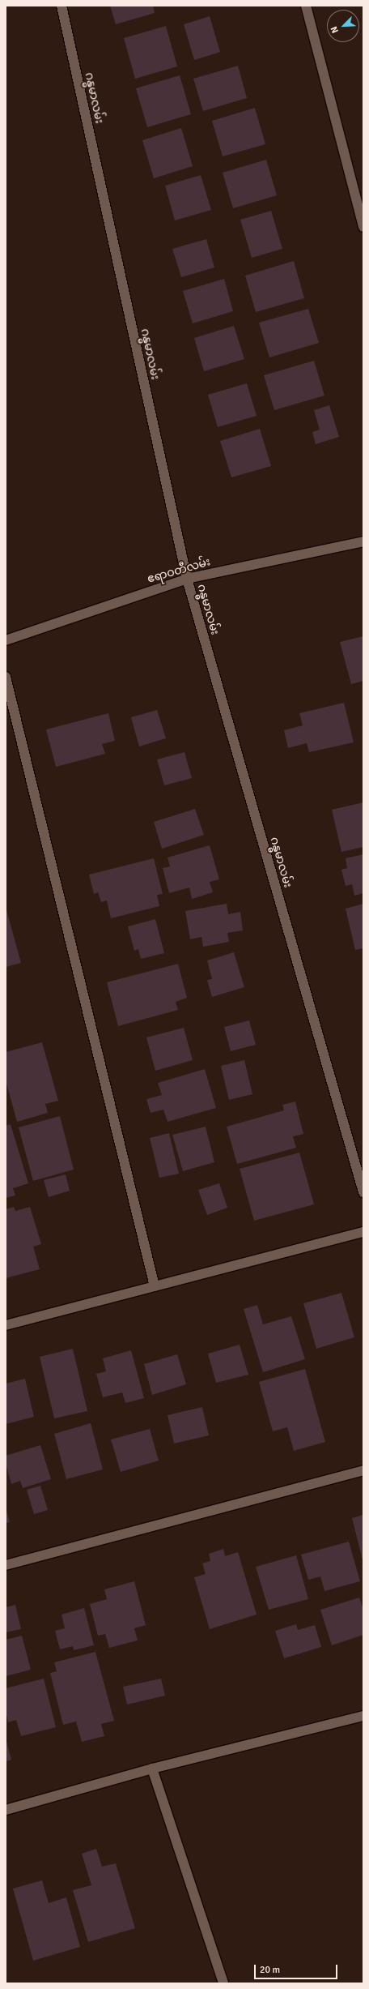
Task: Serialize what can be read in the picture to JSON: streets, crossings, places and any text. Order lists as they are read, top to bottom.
{
  "streets": {
    "street": ["ဂန္ဓမာလမ်း", "ဧရာဝတီလမ်း"]
  },
  "crossings": [
    ["ဂန္ဓမာလမ်း", "ဧရာဝတီလမ်း"]
  ],
  "scale_bar": "20 m",
  "north": "bottom left"
}
